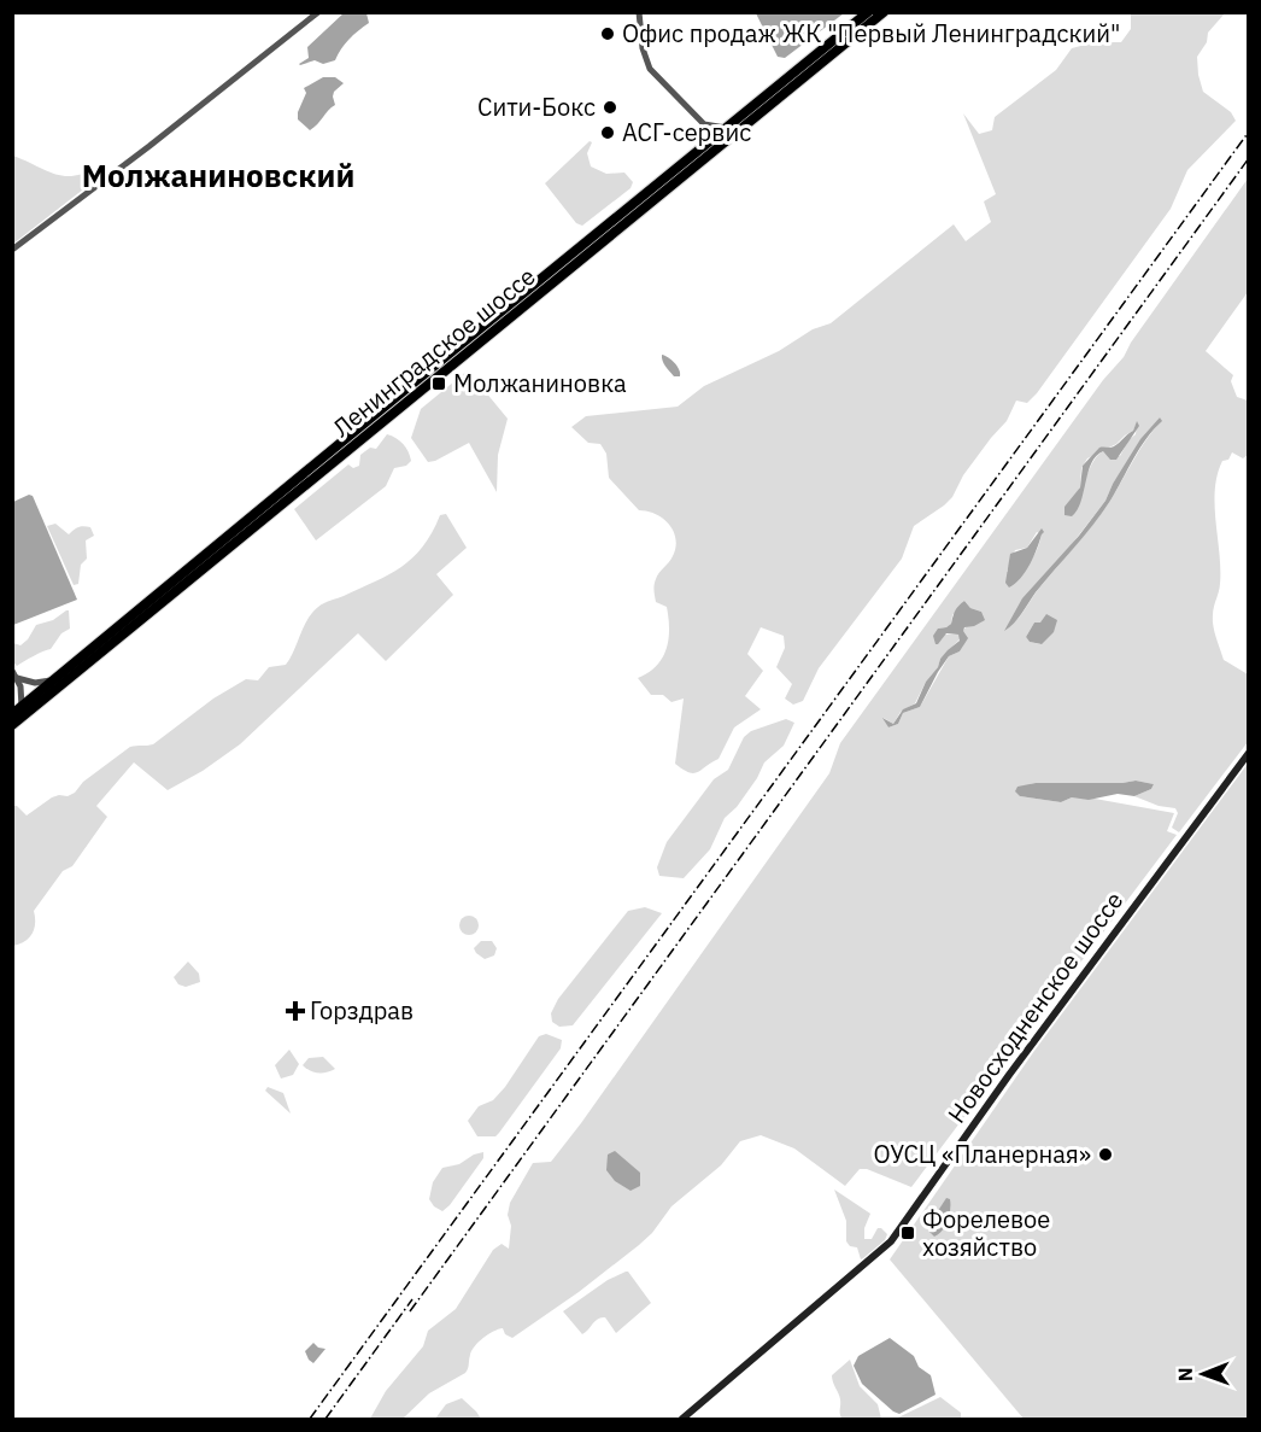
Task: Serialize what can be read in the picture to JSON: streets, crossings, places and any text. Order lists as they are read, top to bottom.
{
  "streets": {
    "highway": ["Ленинградское шоссе"],
    "main road": ["Новосходненское шоссе"]
  },
  "districts": ["Молжаниновский"],
  "places": {
    "other": [
      "Офис продаж ЖК \"Первый Ленинградский\"",
      "Сити-Бокс",
      "АСГ-сервис",
      "ОУСЦ «Планерная»"
    ],
    "transit": ["Молжаниновка", "Форелевое хозяйство"],
    "health": ["Горздрав"]
  },
  "north": "left"
}
